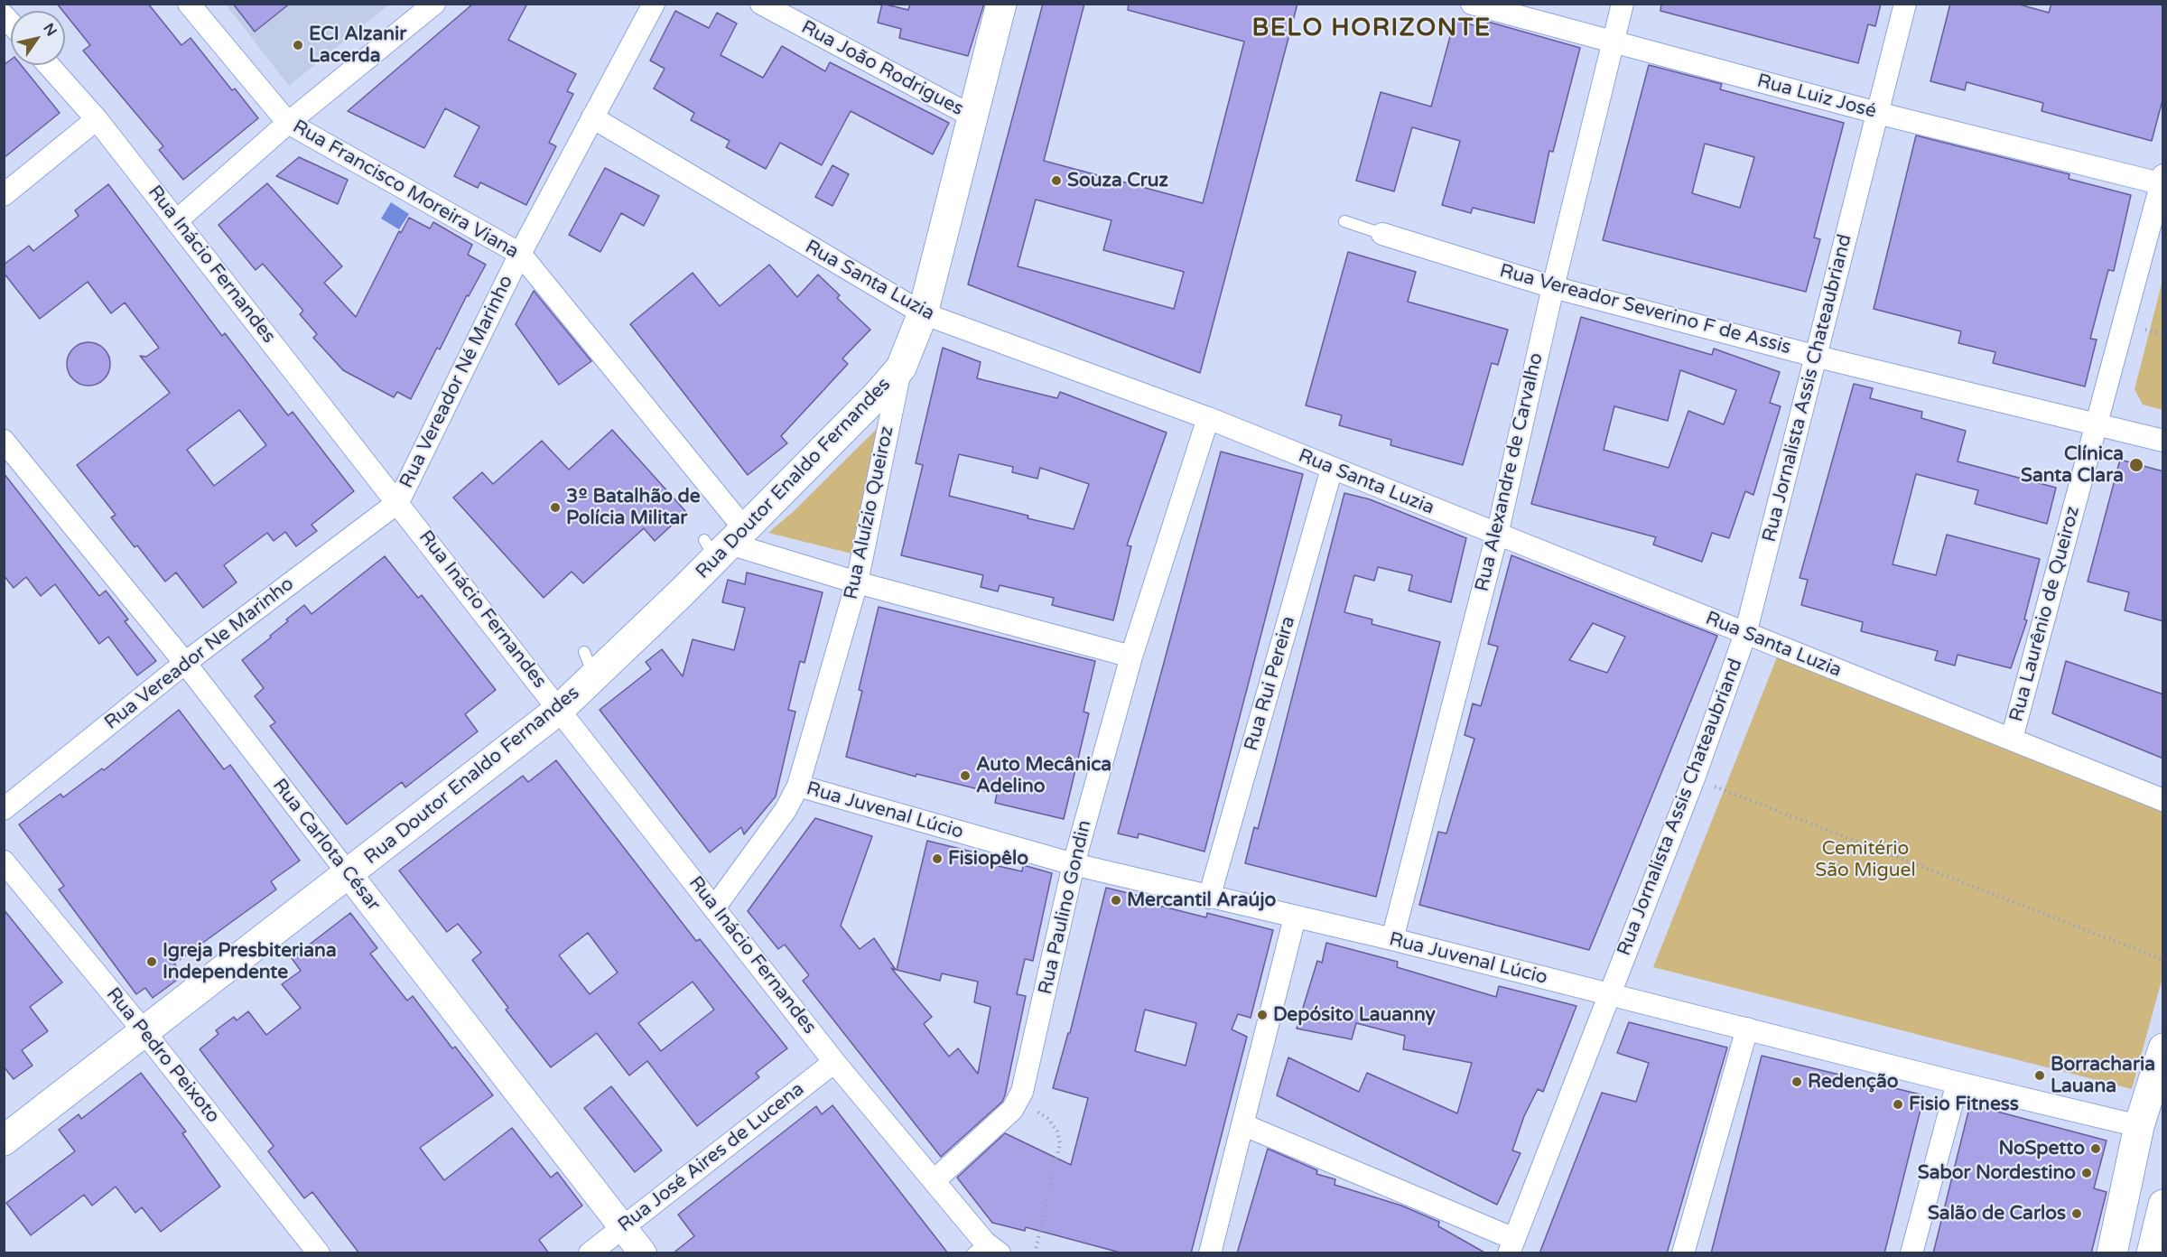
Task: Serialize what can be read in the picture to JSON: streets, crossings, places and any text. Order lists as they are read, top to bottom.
{
  "streets": {
    "main road": ["Rua Doutor Enaldo Fernandes", "Rua Aluízio Queiroz"],
    "street": [
      "Rua João Rodrigues",
      "Rua Luiz José",
      "Rua Francisco Moreira Viana",
      "Rua Inácio Fernandes",
      "Rua Santa Luzia",
      "Rua Vereador Severino F de Assis",
      "Rua Vereador Né Marinho",
      "Rua Jornalista Assis Chateaubriand",
      "Rua Alexandre de Carvalho",
      "Rua Laurênio de Queiroz",
      "Rua Vereador Ne Marinho",
      "Rua Rui Pereira",
      "Rua Juvenal Lúcio",
      "Rua Carlota César",
      "Rua Paulino Gondin",
      "Rua Pedro Peixoto",
      "Rua José Aires de Lucena"
    ]
  },
  "crossings": [
    ["Rua João Rodrigues", "Rua Aluízio Queiroz"],
    ["Rua Luiz José", "Rua Jornalista Assis Chateaubriand"],
    ["Rua Luiz José", "Rua Alexandre de Carvalho"],
    ["Rua Luiz José", "Rua Laurênio de Queiroz"],
    ["Rua Francisco Moreira Viana", "Rua Vereador Né Marinho"],
    ["Rua Francisco Moreira Viana", "Rua Doutor Enaldo Fernandes"],
    ["Rua Inácio Fernandes", "Rua Vereador Né Marinho"],
    ["Rua Inácio Fernandes", "Rua Doutor Enaldo Fernandes"],
    ["Rua Inácio Fernandes", "Rua Aluízio Queiroz"],
    ["Rua Inácio Fernandes", "Rua Vereador Ne Marinho"],
    ["Rua Inácio Fernandes", "Rua Paulino Gondin"],
    ["Rua Inácio Fernandes", "Rua José Aires de Lucena"],
    ["Rua Santa Luzia", "Rua Vereador Né Marinho"],
    ["Rua Santa Luzia", "Rua Jornalista Assis Chateaubriand"],
    ["Rua Santa Luzia", "Rua Alexandre de Carvalho"],
    ["Rua Santa Luzia", "Rua Aluízio Queiroz"],
    ["Rua Santa Luzia", "Rua Laurênio de Queiroz"],
    ["Rua Santa Luzia", "Rua Rui Pereira"],
    ["Rua Santa Luzia", "Rua Paulino Gondin"],
    ["Rua Vereador Severino F de Assis", "Rua Jornalista Assis Chateaubriand"],
    ["Rua Vereador Severino F de Assis", "Rua Alexandre de Carvalho"],
    ["Rua Vereador Severino F de Assis", "Rua Laurênio de Queiroz"],
    ["Rua Vereador Né Marinho", "Rua Vereador Ne Marinho"],
    ["Rua Jornalista Assis Chateaubriand", "Rua Juvenal Lúcio"],
    ["Rua Alexandre de Carvalho", "Rua Juvenal Lúcio"],
    ["Rua Doutor Enaldo Fernandes", "Rua Aluízio Queiroz"],
    ["Rua Doutor Enaldo Fernandes", "Rua Carlota César"],
    ["Rua Doutor Enaldo Fernandes", "Rua Pedro Peixoto"],
    ["Rua Aluízio Queiroz", "Rua Juvenal Lúcio"],
    ["Rua Vereador Ne Marinho", "Rua Carlota César"],
    ["Rua Rui Pereira", "Rua Juvenal Lúcio"],
    ["Rua Juvenal Lúcio", "Rua Paulino Gondin"],
    ["Rua Carlota César", "Rua José Aires de Lucena"]
  ],
  "districts": ["BELO HORIZONTE"],
  "parks": ["Cemitério São Miguel"],
  "places": [
    "ECI Alzanir Lacerda",
    "Souza Cruz",
    "Clínica Santa Clara",
    "3º Batalhão de Polícia Militar",
    "Auto Mecânica Adelino",
    "Fisiopêlo",
    "Mercantil Araújo",
    "Igreja Presbiteriana Independente",
    "Depósito Lauanny",
    "Borracharia Lauana",
    "Redenção",
    "Fisio Fitness",
    "NoSpetto",
    "Sabor Nordestino",
    "Salão de Carlos"
  ],
  "north": "top right"
}
